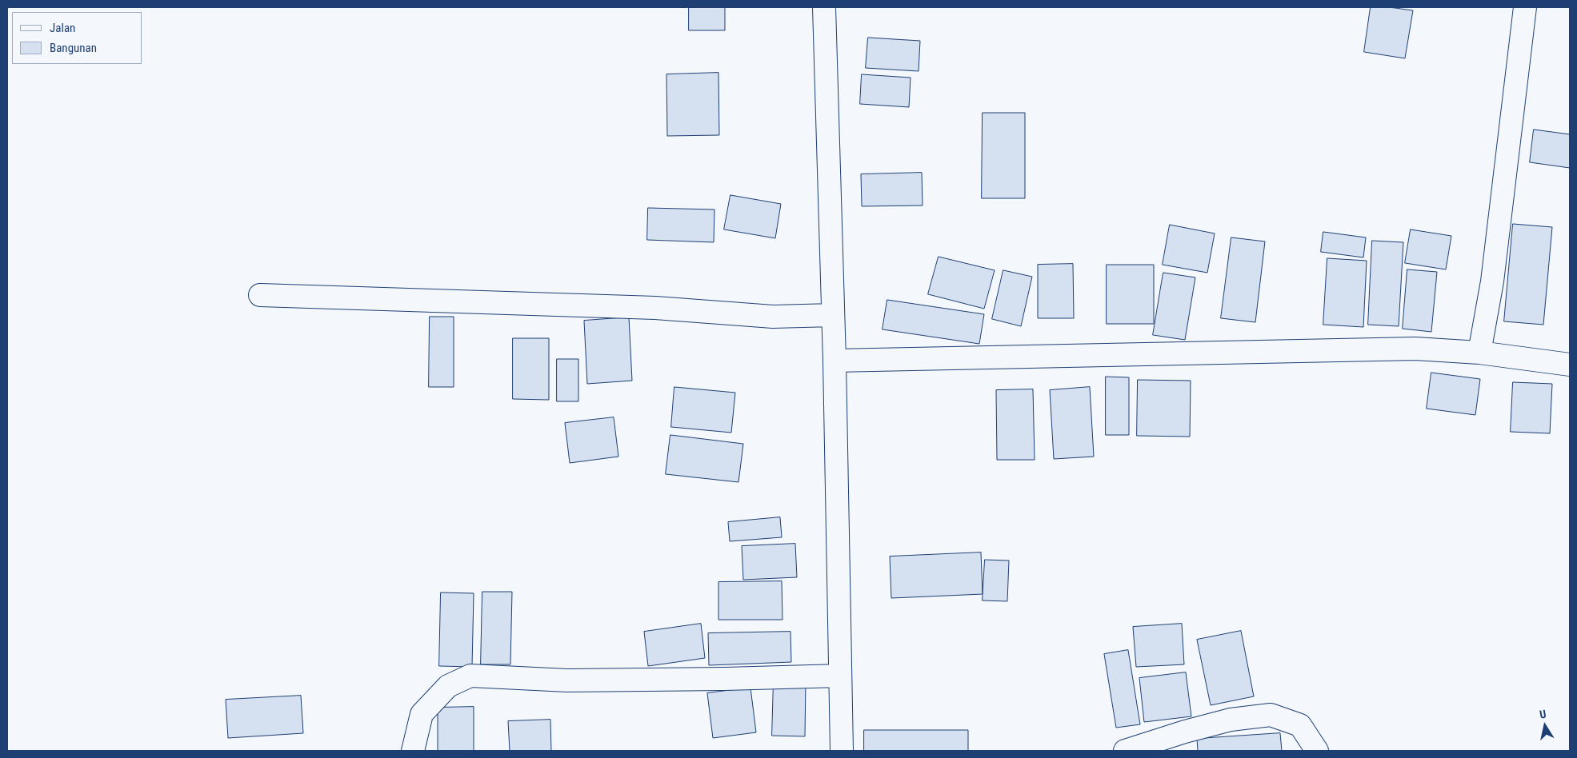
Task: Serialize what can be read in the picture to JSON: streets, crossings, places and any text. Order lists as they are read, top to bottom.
{
  "legend": ["Jalan", "Bangunan"],
  "north": "top"
}
